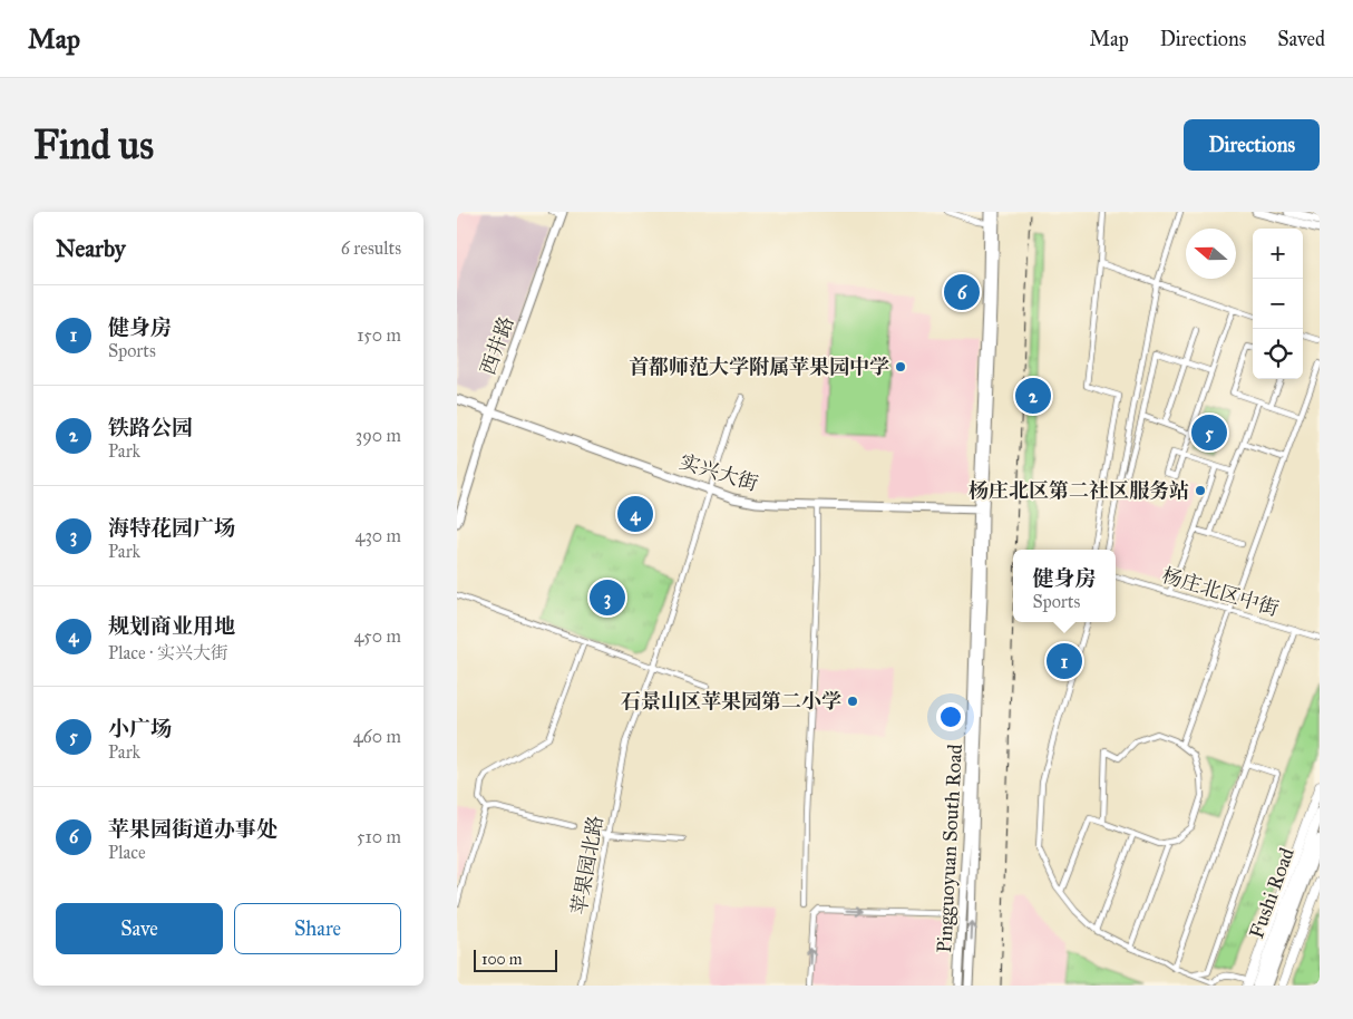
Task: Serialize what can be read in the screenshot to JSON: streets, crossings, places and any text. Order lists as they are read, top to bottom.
{
  "streets": {
    "highway": ["Fushi Road"],
    "main road": ["西井路", "实兴大街", "Pingguoyuan South Road"],
    "street": ["杨庄北区中街", "苹果园北路"]
  },
  "crossings": [
    ["西井路", "实兴大街"],
    ["实兴大街", "Pingguoyuan South Road"],
    ["实兴大街", "苹果园北路"]
  ],
  "places": ["首都师范大学附属苹果园中学", "杨庄北区第二社区服务站", "石景山区苹果园第二小学"],
  "scale_bar": "100 m",
  "north": "left",
  "page": {
    "header": "Map",
    "nav": ["Map", "Directions", "Saved"],
    "buttons": [
      "Directions",
      ["Save", "Share"]
    ],
    "title": "Find us",
    "heading": ["Nearby", "6 results"],
    "map_buttons": ["+", "−"],
    "pins": [
      "6",
      "2",
      "5",
      "4",
      "3",
      "1"
    ],
    "list": [
      {
        "mark": "1",
        "name": "健身房",
        "note": "Sports",
        "value": "150 m"
      },
      {
        "mark": "2",
        "name": "铁路公园",
        "note": "Park",
        "value": "390 m"
      },
      {
        "mark": "3",
        "name": "海特花园广场",
        "note": "Park",
        "value": "430 m"
      },
      {
        "mark": "4",
        "name": "规划商业用地",
        "note": "Place · 实兴大街",
        "value": "450 m"
      },
      {
        "mark": "5",
        "name": "小广场",
        "note": "Park",
        "value": "460 m"
      },
      {
        "mark": "6",
        "name": "苹果园街道办事处",
        "note": "Place",
        "value": "510 m"
      }
    ],
    "popup": ["健身房", "Sports"],
    "scale": "100 m"
  }
}
